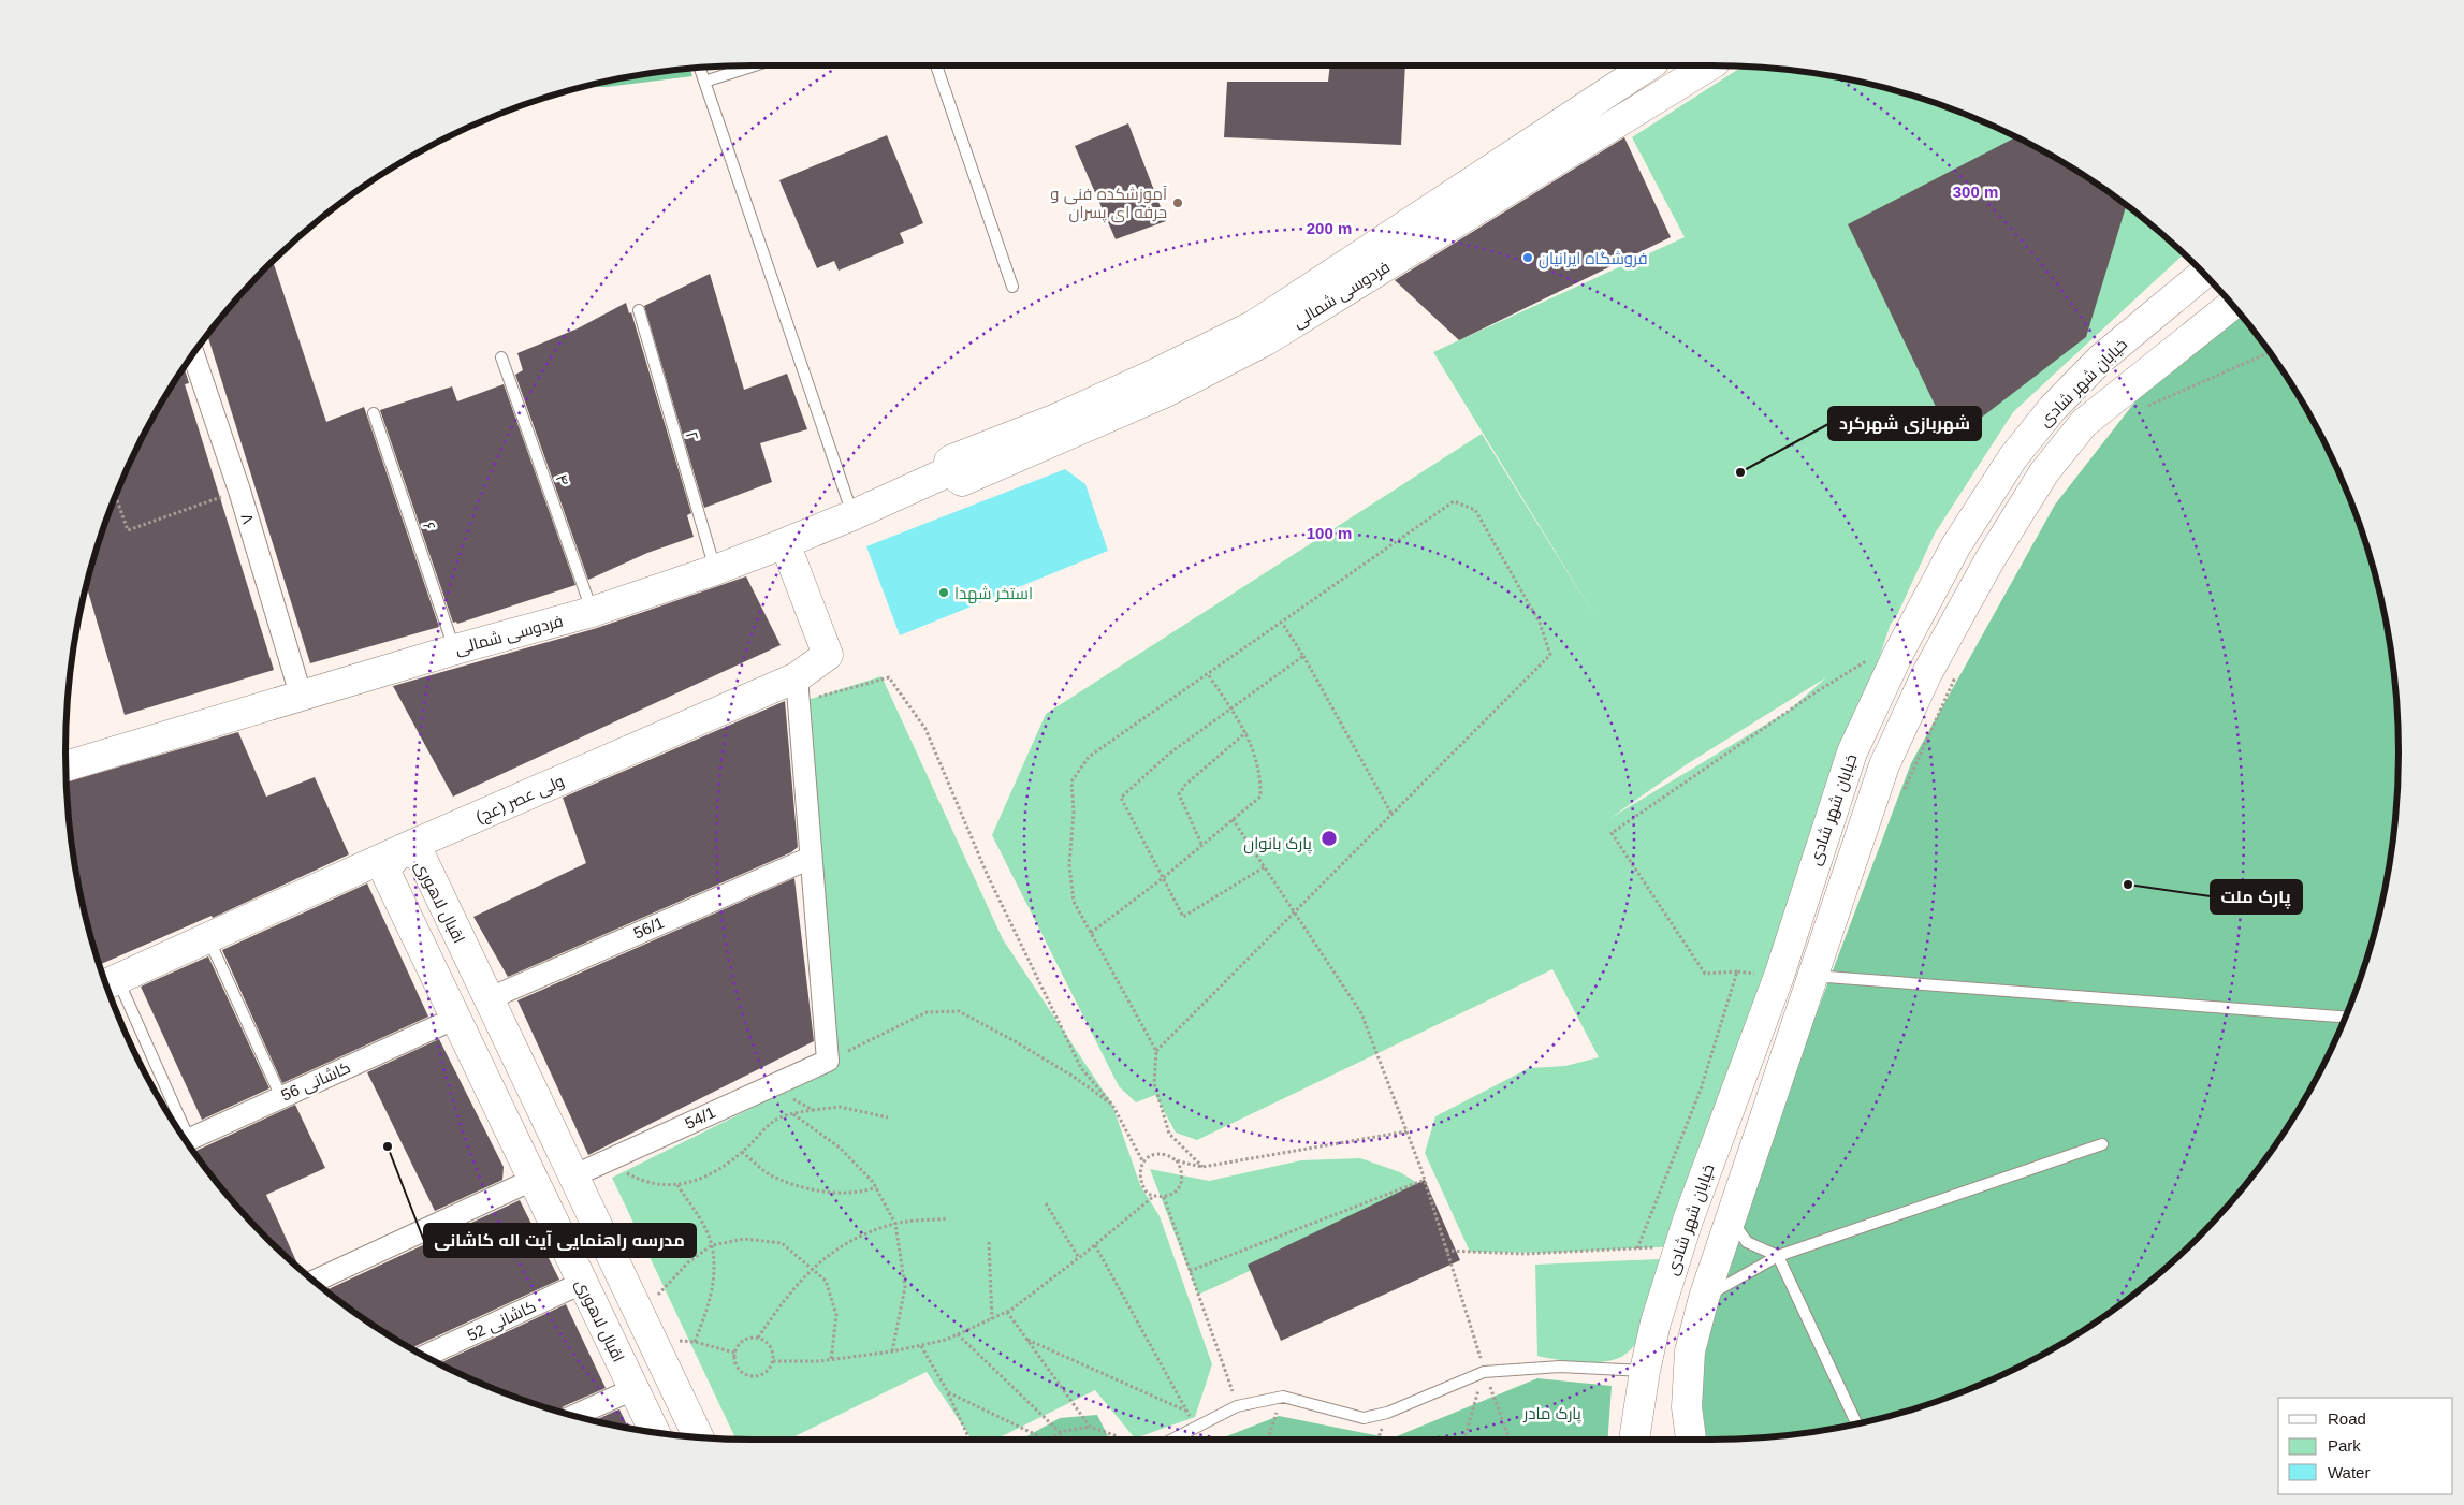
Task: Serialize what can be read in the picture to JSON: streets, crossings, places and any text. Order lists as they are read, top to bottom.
{
  "streets": {
    "main road": [
      "فردوسی شمالی",
      "خیابان شهر شادی",
      "ولی عصر (عج)",
      "اقبال لاهوری"
    ],
    "street": [
      "۸",
      "56/1",
      "کاشانی 56",
      "54/1",
      "کاشانی 52"
    ],
    "lane": ["۲", "۴", "۶"]
  },
  "crossings": [
    ["فردوسی شمالی", "۲"],
    ["فردوسی شمالی", "۴"],
    ["فردوسی شمالی", "۸"],
    ["فردوسی شمالی", "۶"],
    ["فردوسی شمالی", "ولی عصر (عج)"],
    ["ولی عصر (عج)", "اقبال لاهوری"],
    ["اقبال لاهوری", "56/1"],
    ["اقبال لاهوری", "کاشانی 56"],
    ["اقبال لاهوری", "54/1"],
    ["اقبال لاهوری", "کاشانی 52"]
  ],
  "parks": ["پارک بانوان", "پارک مادر"],
  "places": [
    "آموزشکده فنی و حرفه ای پسران",
    "فروشگاه ایرانیان",
    "شهربازی شهرکرد",
    "استخر شهدا",
    "پارک ملت",
    "مدرسه راهنمایی آیت اله کاشانی"
  ],
  "legend": ["Road", "Park", "Water"],
  "rings": ["300 m", "200 m", "100 m"]
}
